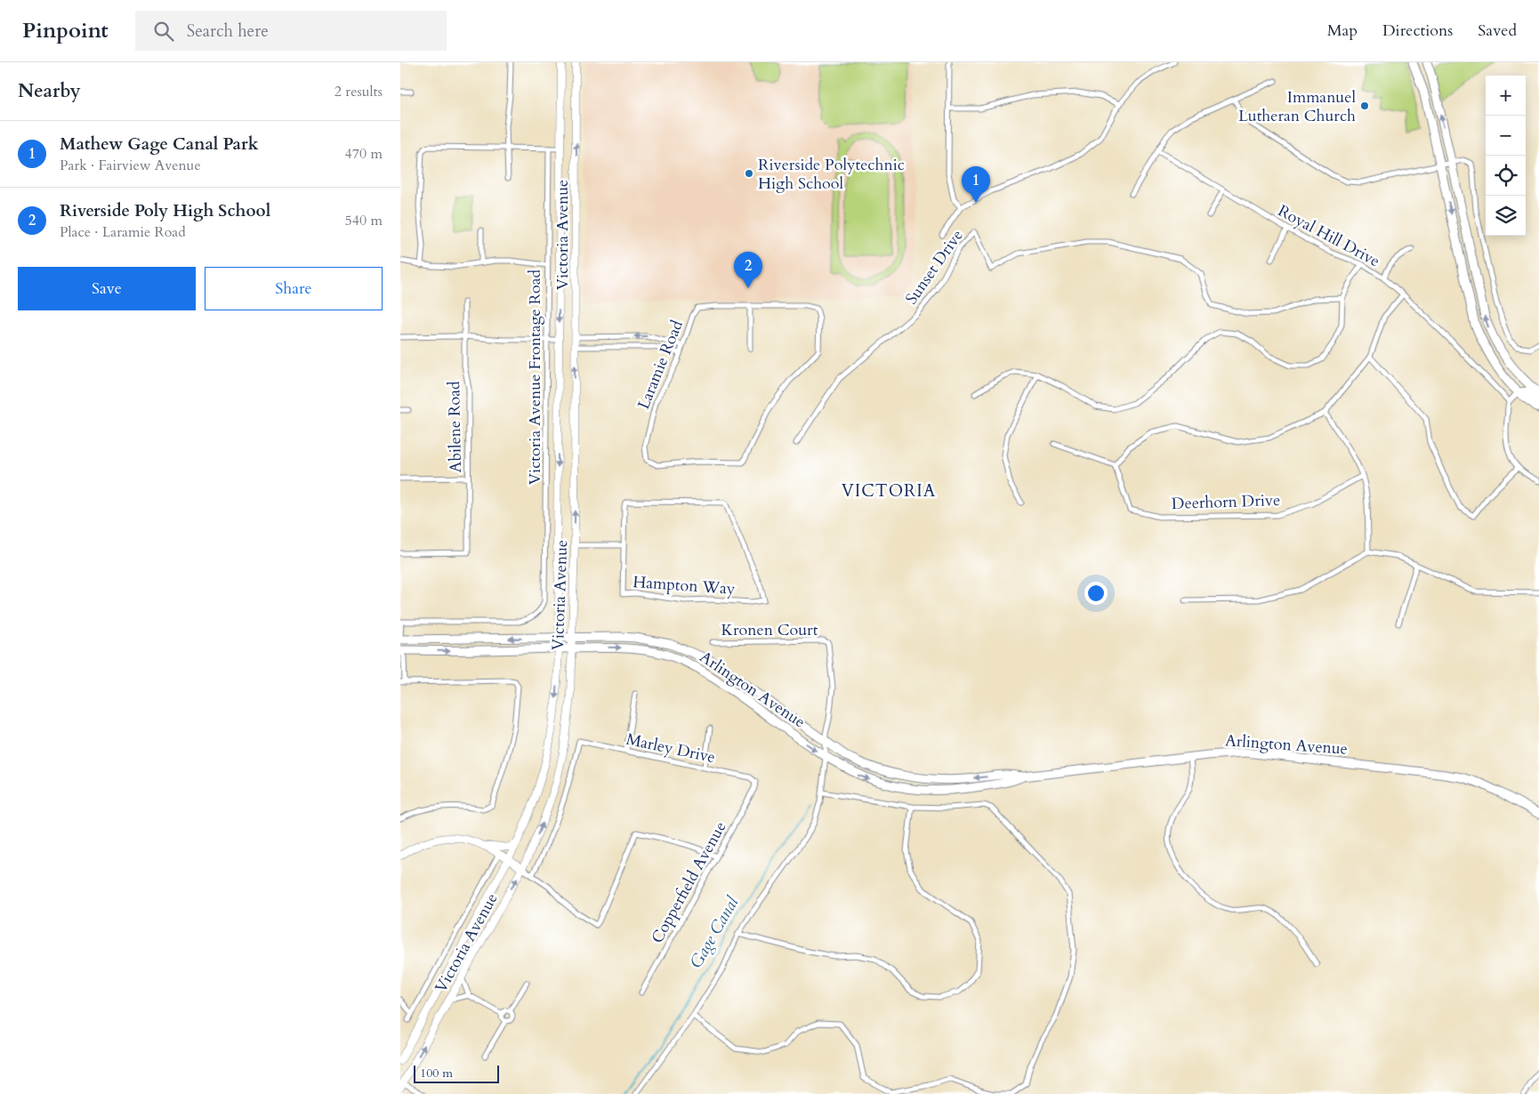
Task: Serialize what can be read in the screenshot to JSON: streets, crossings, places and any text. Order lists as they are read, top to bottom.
{
  "streets": {
    "main road": ["Victoria Avenue", "Arlington Avenue"],
    "street": [
      "Royal Hill Drive",
      "Sunset Drive",
      "Laramie Road",
      "Victoria Avenue Frontage Road",
      "Abilene Road",
      "Deerhorn Drive",
      "Hampton Way",
      "Kronen Court",
      "Marley Drive",
      "Copperfield Avenue"
    ]
  },
  "crossings": [
    ["Victoria Avenue", "Arlington Avenue"],
    ["Kronen Court", "Arlington Avenue"],
    ["Marley Drive", "Copperfield Avenue"]
  ],
  "districts": ["VICTORIA"],
  "water": ["Gage Canal"],
  "places": ["Immanuel Lutheran Church", "Riverside Polytechnic High School"],
  "scale_bar": "100 m",
  "page": {
    "header": "Pinpoint",
    "search": "Search here",
    "nav": ["Map", "Directions", "Saved"],
    "heading": ["Nearby", "2 results"],
    "map_buttons": ["+", "−"],
    "list": [
      {
        "mark": "1",
        "name": "Mathew Gage Canal Park",
        "note": "Park · Fairview Avenue",
        "value": "470 m"
      },
      {
        "mark": "2",
        "name": "Riverside Poly High School",
        "note": "Place · Laramie Road",
        "value": "540 m"
      }
    ],
    "pins": ["1", "2"],
    "buttons": ["Save", "Share"],
    "scale": "100 m"
  }
}
